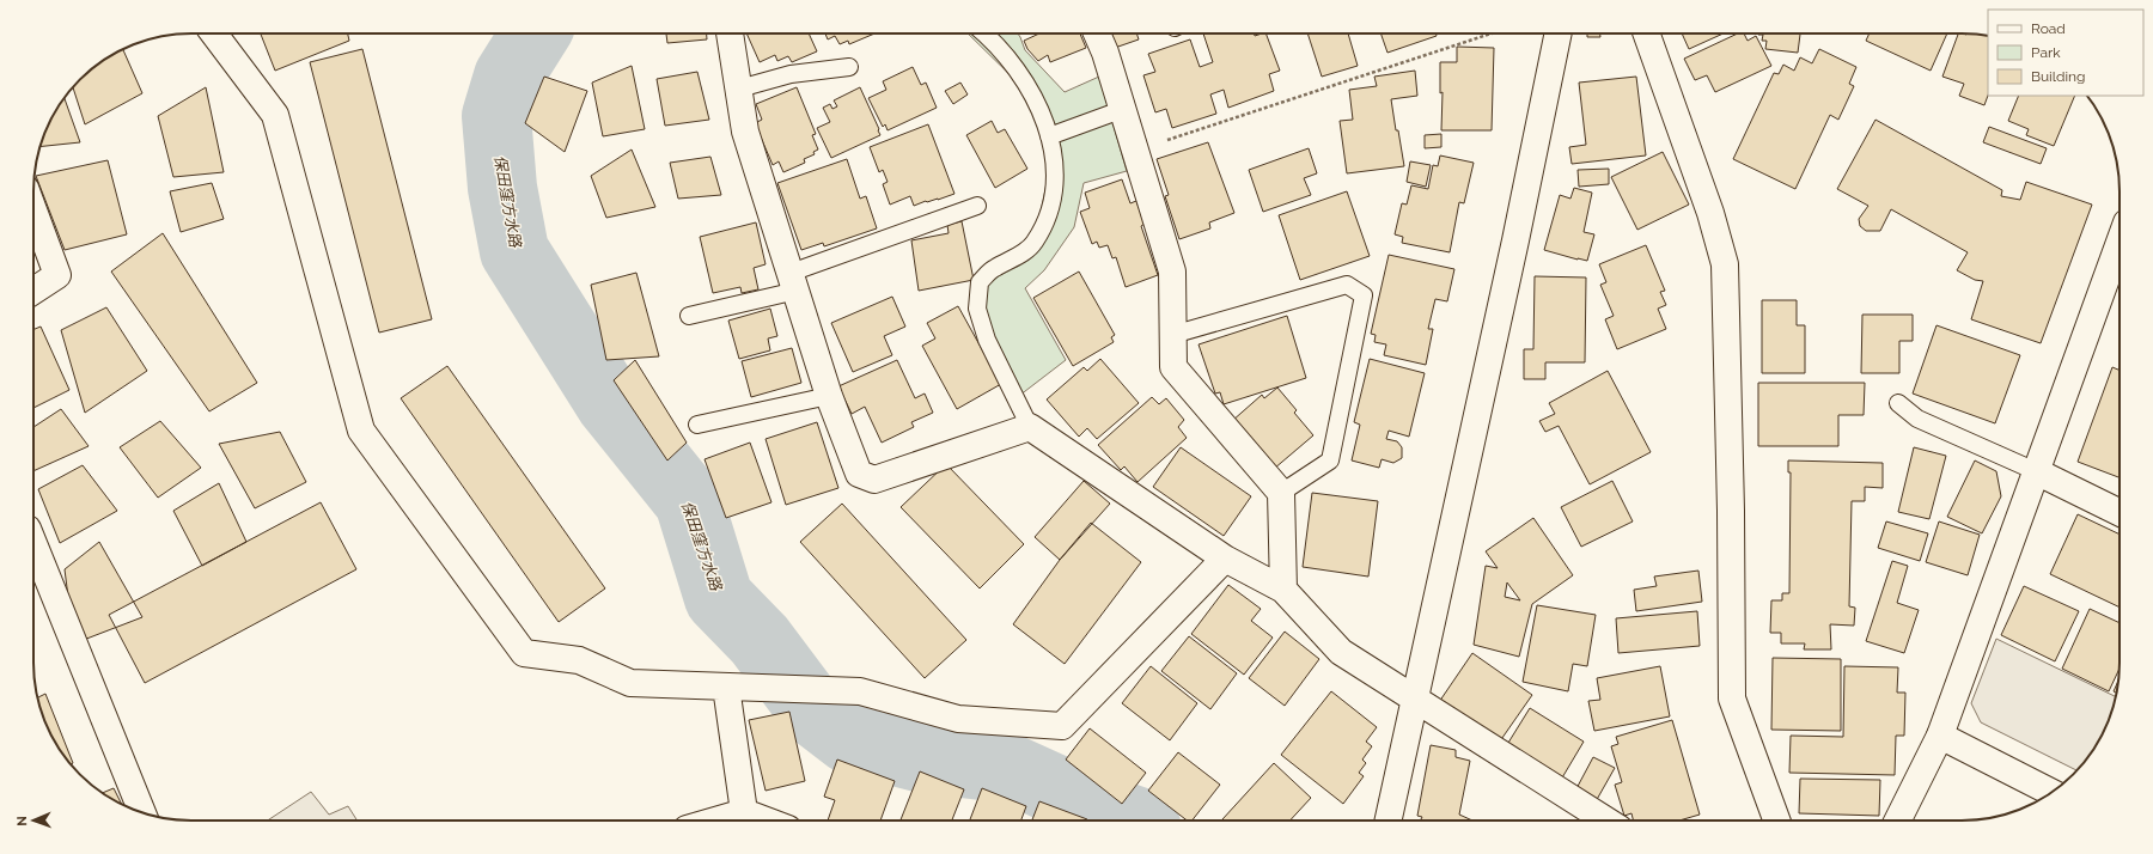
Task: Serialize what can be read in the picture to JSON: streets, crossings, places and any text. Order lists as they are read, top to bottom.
{
  "water": ["保田窪方水路"],
  "legend": ["Road", "Park", "Building"],
  "north": "left"
}
